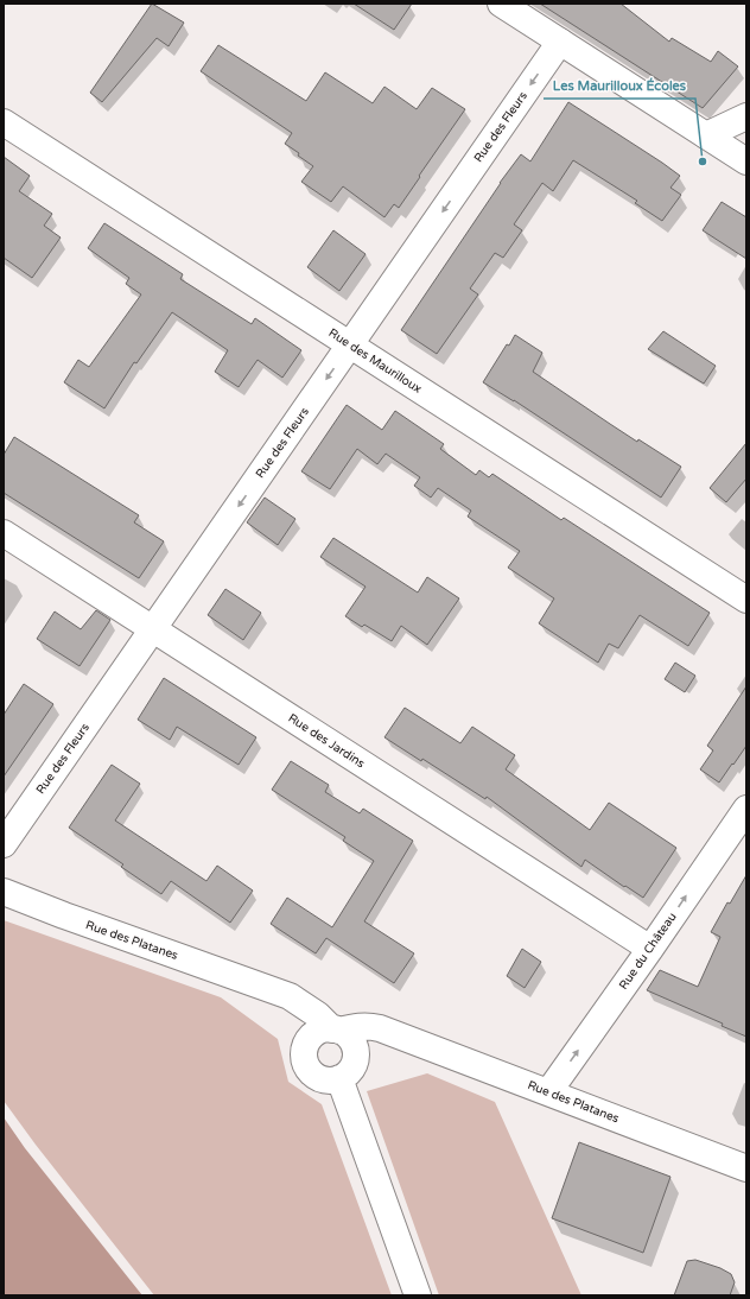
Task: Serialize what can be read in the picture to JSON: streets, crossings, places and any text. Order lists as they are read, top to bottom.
{
  "streets": {
    "street": [
      "Rue des Fleurs",
      "Rue des Maurilloux",
      "Rue des Jardins",
      "Rue des Platanes",
      "Rue du Château"
    ]
  },
  "crossings": [
    ["Rue des Fleurs", "Rue des Maurilloux"],
    ["Rue des Fleurs", "Rue des Jardins"],
    ["Rue des Jardins", "Rue du Château"],
    ["Rue des Platanes", "Rue du Château"]
  ],
  "one_way": ["Rue des Fleurs", "Rue du Château"],
  "places": ["Les Maurilloux Écoles"]
}
